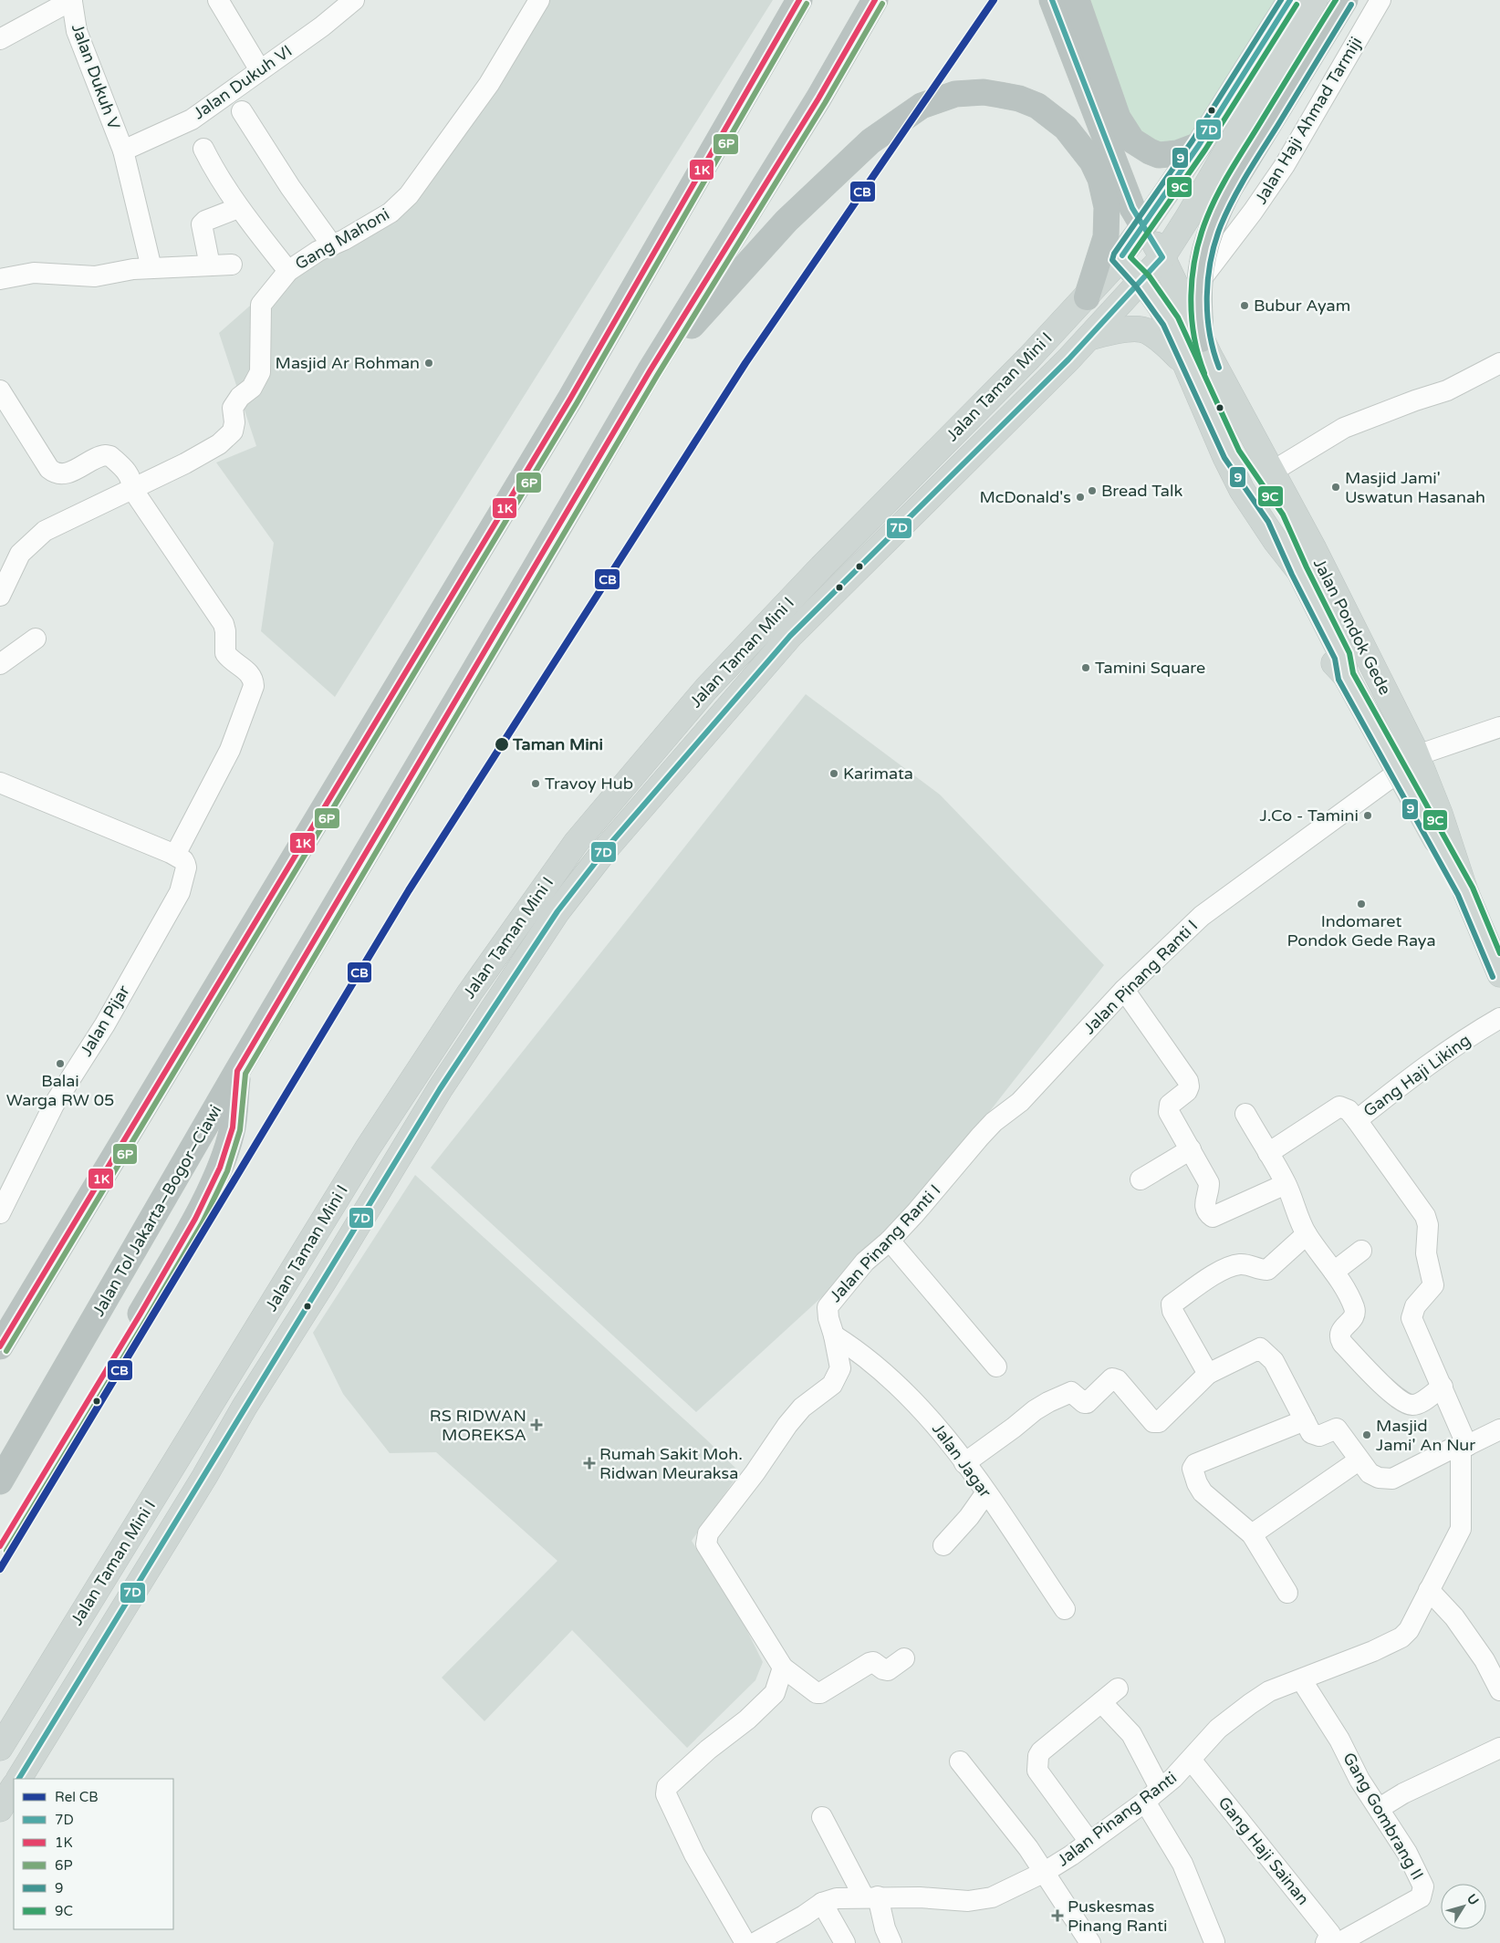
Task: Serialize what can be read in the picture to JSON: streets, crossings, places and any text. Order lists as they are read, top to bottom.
{
  "streets": {
    "highway": ["Jalan Tol Jakarta–Bogor–Ciawi"],
    "main road": ["Jalan Taman Mini I", "Jalan Pondok Gede"],
    "street": [
      "Jalan Dukuh V",
      "Jalan Dukuh VI",
      "Jalan Haji Ahmad Tarmiji",
      "Gang Mahoni",
      "Jalan Pinang Ranti I",
      "Jalan Pijar",
      "Gang Haji Liking",
      "Jalan Jagar",
      "Gang Gombrang II",
      "Jalan Pinang Ranti",
      "Gang Haji Sainan"
    ]
  },
  "crossings": [
    ["Jalan Dukuh V", "Jalan Dukuh VI"],
    ["Jalan Taman Mini I", "Jalan Pondok Gede"],
    ["Jalan Pondok Gede", "Jalan Pinang Ranti I"],
    ["Jalan Pinang Ranti I", "Jalan Jagar"],
    ["Gang Gombrang II", "Jalan Pinang Ranti"],
    ["Jalan Pinang Ranti", "Gang Haji Sainan"]
  ],
  "places": {
    "other": [
      "Bubur Ayam",
      "Masjid Ar Rohman",
      "Masjid Jami' Uswatun Hasanah",
      "Bread Talk",
      "McDonald's",
      "Tamini Square",
      "Taman Mini",
      "Karimata",
      "Travoy Hub",
      "J.Co - Tamini",
      "Indomaret Pondok Gede Raya",
      "Balai Warga RW 05",
      "Masjid Jami' An Nur"
    ],
    "health": ["RS RIDWAN MOREKSA", "Rumah Sakit Moh. Ridwan Meuraksa", "Puskesmas Pinang Ranti"]
  },
  "lines": [
    "rail line CB",
    "transit line 7D",
    "transit line 1K",
    "transit line 9",
    "transit line 9C",
    "transit line 6P"
  ],
  "legend": [
    "Rel CB",
    "7D",
    "1K",
    "6P",
    "9",
    "9C"
  ],
  "north": "top right"
}
